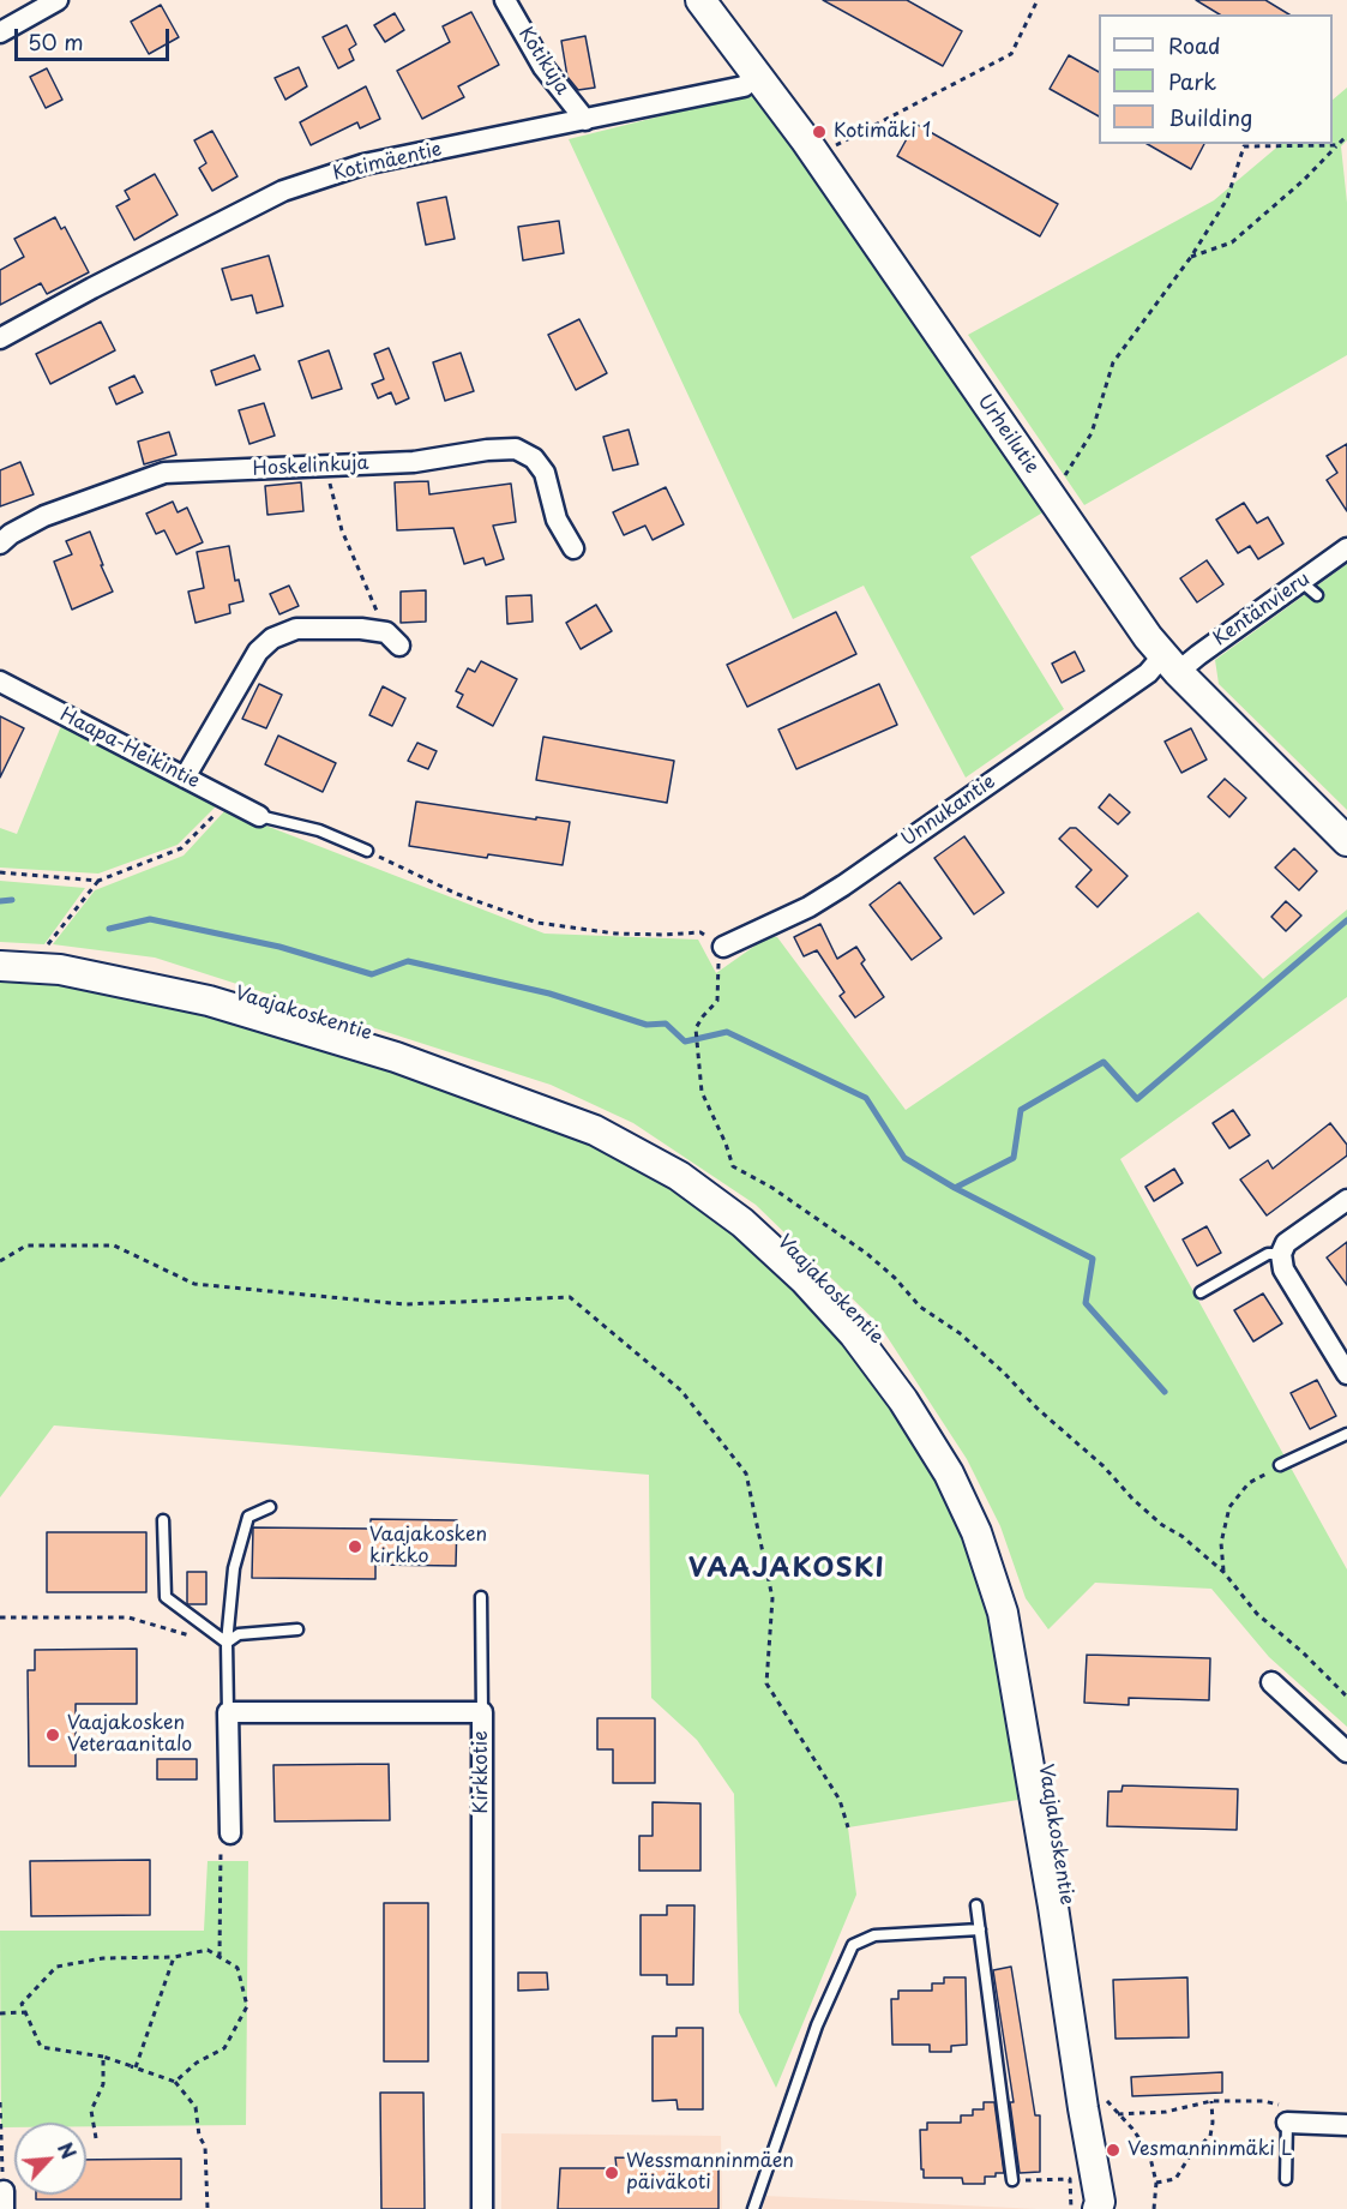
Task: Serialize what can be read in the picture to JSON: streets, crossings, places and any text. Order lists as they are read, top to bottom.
{
  "streets": {
    "main road": ["Urheilutie", "Vaajakoskentie"],
    "street": [
      "Kotikuja",
      "Kotimäentie",
      "Hoskelinkuja",
      "Kentänvieru",
      "Haapa-Heikintie",
      "Unnukantie",
      "Kirkkotie"
    ]
  },
  "crossings": [
    ["Kotikuja", "Kotimäentie"],
    ["Kotimäentie", "Urheilutie"],
    ["Urheilutie", "Kentänvieru"],
    ["Urheilutie", "Unnukantie"],
    ["Kentänvieru", "Unnukantie"]
  ],
  "districts": ["VAAJAKOSKI"],
  "places": [
    "Kotimäki 1",
    "Vaajakosken kirkko",
    "Vaajakosken Veteraanitalo",
    "Vesmanninmäki L",
    "Wessmanninmäen päiväkoti"
  ],
  "legend": ["Road", "Park", "Building"],
  "scale_bar": "50 m",
  "north": "top right"
}
